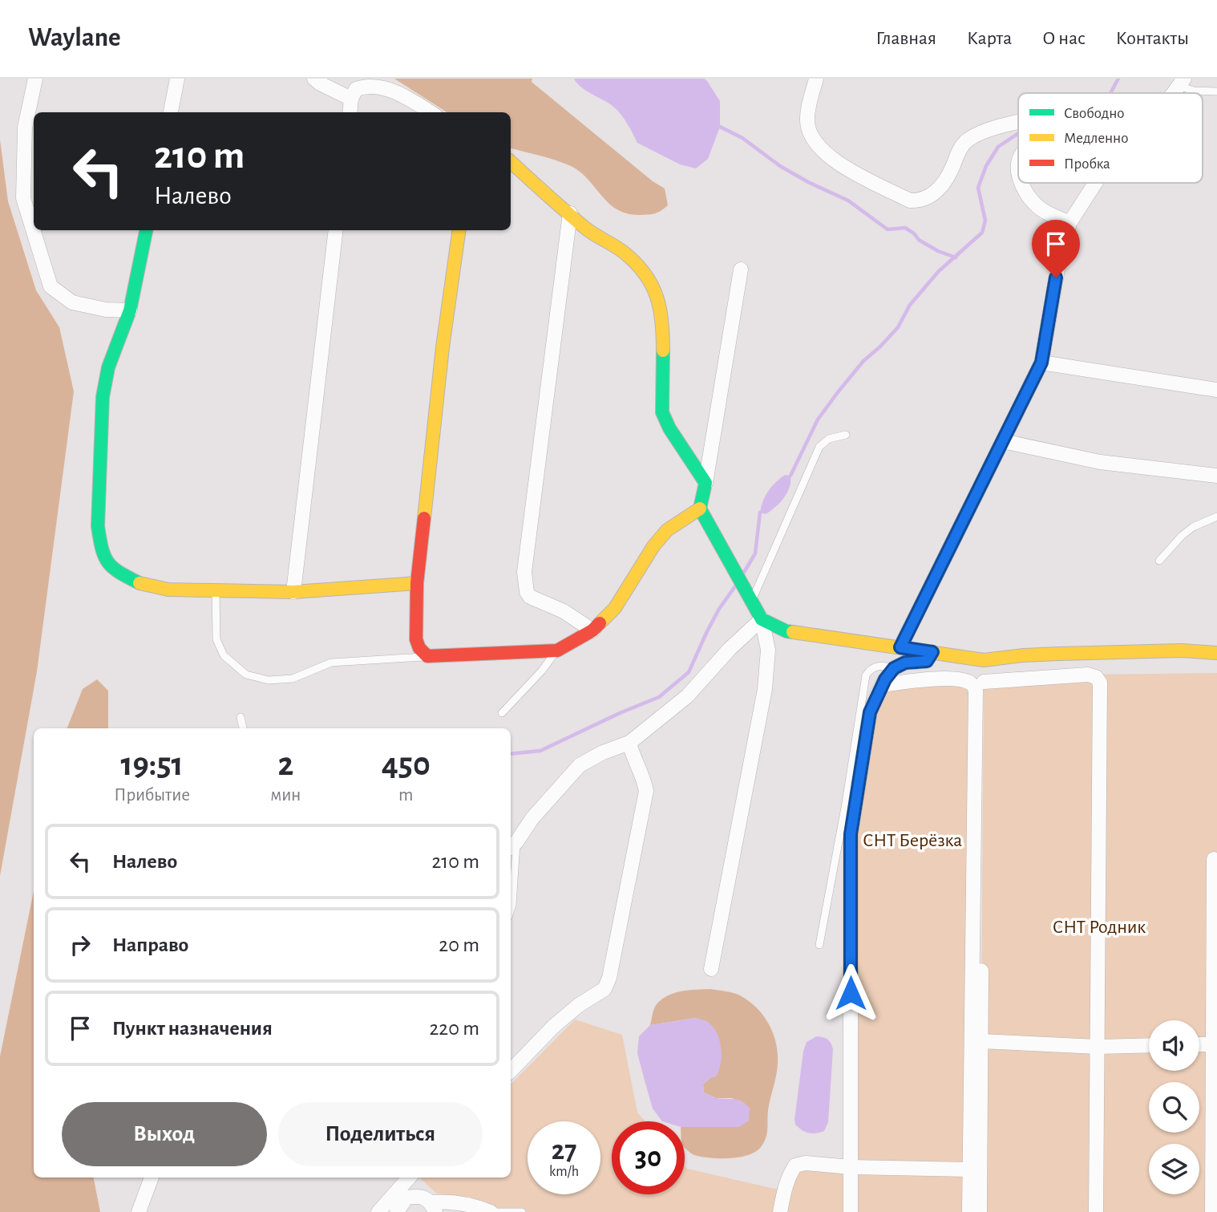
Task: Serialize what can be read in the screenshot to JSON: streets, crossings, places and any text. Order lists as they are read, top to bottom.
{
  "parks": ["СНТ Берёзка", "СНТ Родник"],
  "legend": ["Свободно", "Медленно", "Пробка"],
  "page": {
    "header": "Waylane",
    "nav": [
      "Главная",
      "Карта",
      "О нас",
      "Контакты"
    ],
    "turn": ["210 m", "Налево"],
    "eta": [
      "19:51",
      "Прибытие",
      "2",
      "мин",
      "450",
      "m"
    ],
    "list": [
      {
        "name": "Налево",
        "value": "210 m"
      },
      {
        "name": "Направо",
        "value": "20 m"
      },
      {
        "name": "Пункт назначения",
        "value": "220 m"
      }
    ],
    "buttons": ["Выход", "Поделиться"],
    "speed": "27 km/h",
    "limit": "30"
  }
}
